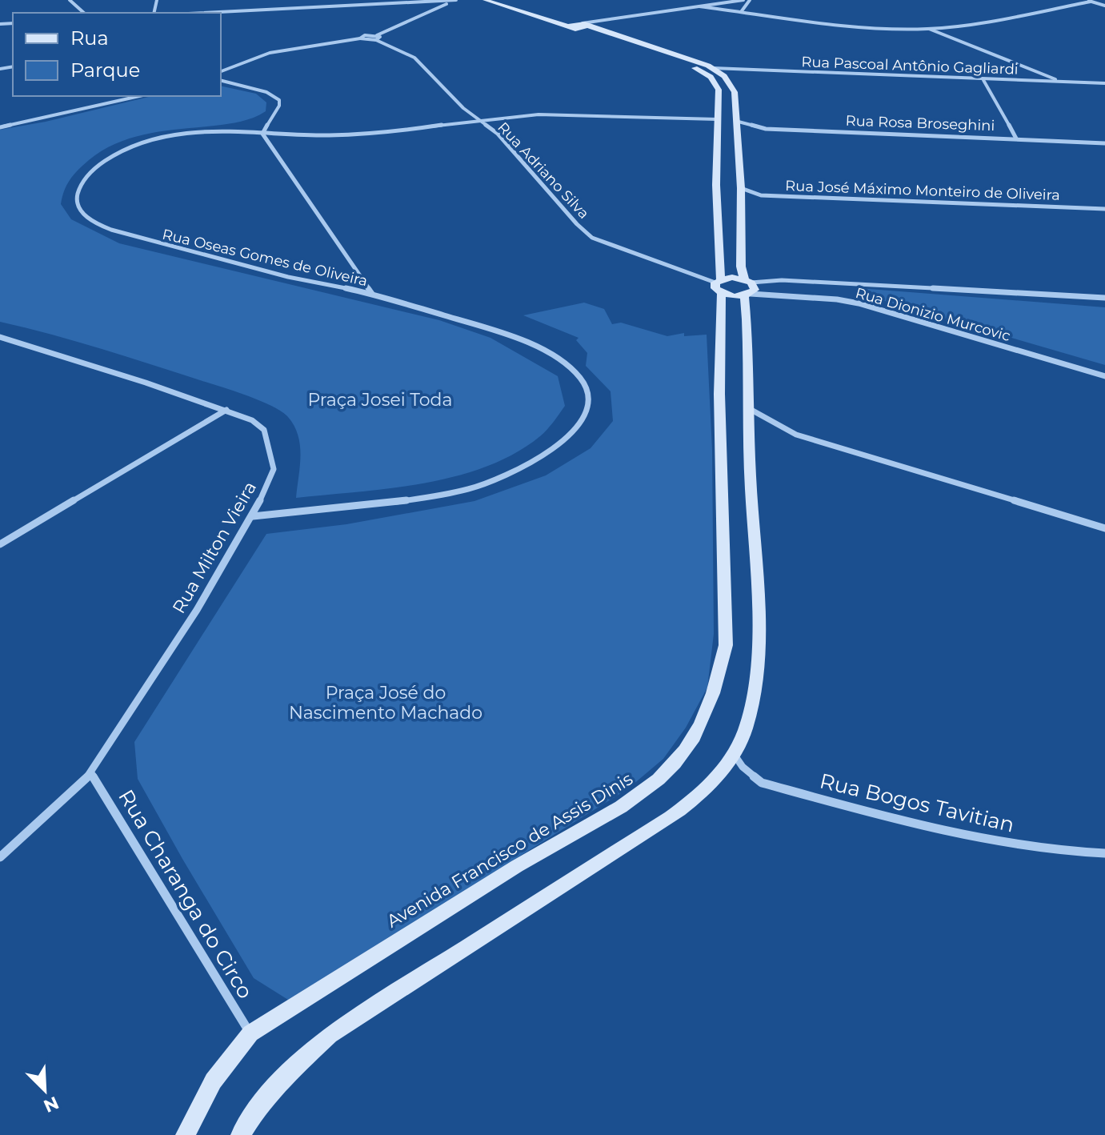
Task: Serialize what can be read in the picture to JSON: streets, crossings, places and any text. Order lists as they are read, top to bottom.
{
  "streets": {
    "main road": ["Avenida Francisco de Assis Dinis"],
    "street": [
      "Rua Pascoal Antônio Gagliardi",
      "Rua Rosa Broseghini",
      "Rua Adriano Silva",
      "Rua José Máximo Monteiro de Oliveira",
      "Rua Oseas Gomes de Oliveira",
      "Rua Dionizio Murcovic",
      "Rua Milton Vieira",
      "Rua Bogos Tavitian",
      "Rua Charanga do Circo"
    ]
  },
  "crossings": [
    ["Rua Pascoal Antônio Gagliardi", "Avenida Francisco de Assis Dinis"],
    ["Rua Rosa Broseghini", "Avenida Francisco de Assis Dinis"],
    ["Rua Adriano Silva", "Rua Oseas Gomes de Oliveira"],
    ["Rua Adriano Silva", "Avenida Francisco de Assis Dinis"],
    ["Rua José Máximo Monteiro de Oliveira", "Avenida Francisco de Assis Dinis"],
    ["Rua Oseas Gomes de Oliveira", "Rua Milton Vieira"],
    ["Rua Oseas Gomes de Oliveira", "Avenida Francisco de Assis Dinis"],
    ["Rua Dionizio Murcovic", "Avenida Francisco de Assis Dinis"],
    ["Rua Milton Vieira", "Rua Charanga do Circo"],
    ["Rua Bogos Tavitian", "Avenida Francisco de Assis Dinis"],
    ["Avenida Francisco de Assis Dinis", "Rua Charanga do Circo"]
  ],
  "parks": ["Praça Josei Toda", "Praça José do Nascimento Machado"],
  "legend": ["Rua", "Parque"],
  "north": "bottom right"
}
